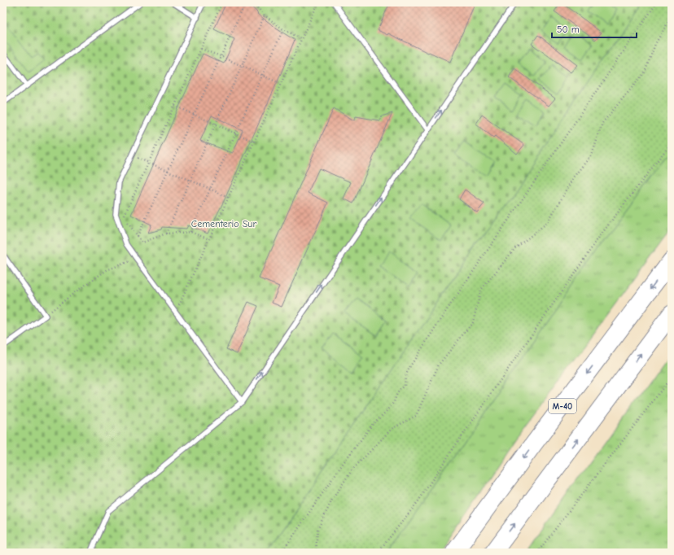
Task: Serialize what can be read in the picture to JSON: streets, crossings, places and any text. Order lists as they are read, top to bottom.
{
  "streets": {
    "highway": ["M-40"]
  },
  "parks": ["Cementerio Sur"],
  "scale_bar": "50 m"
}
